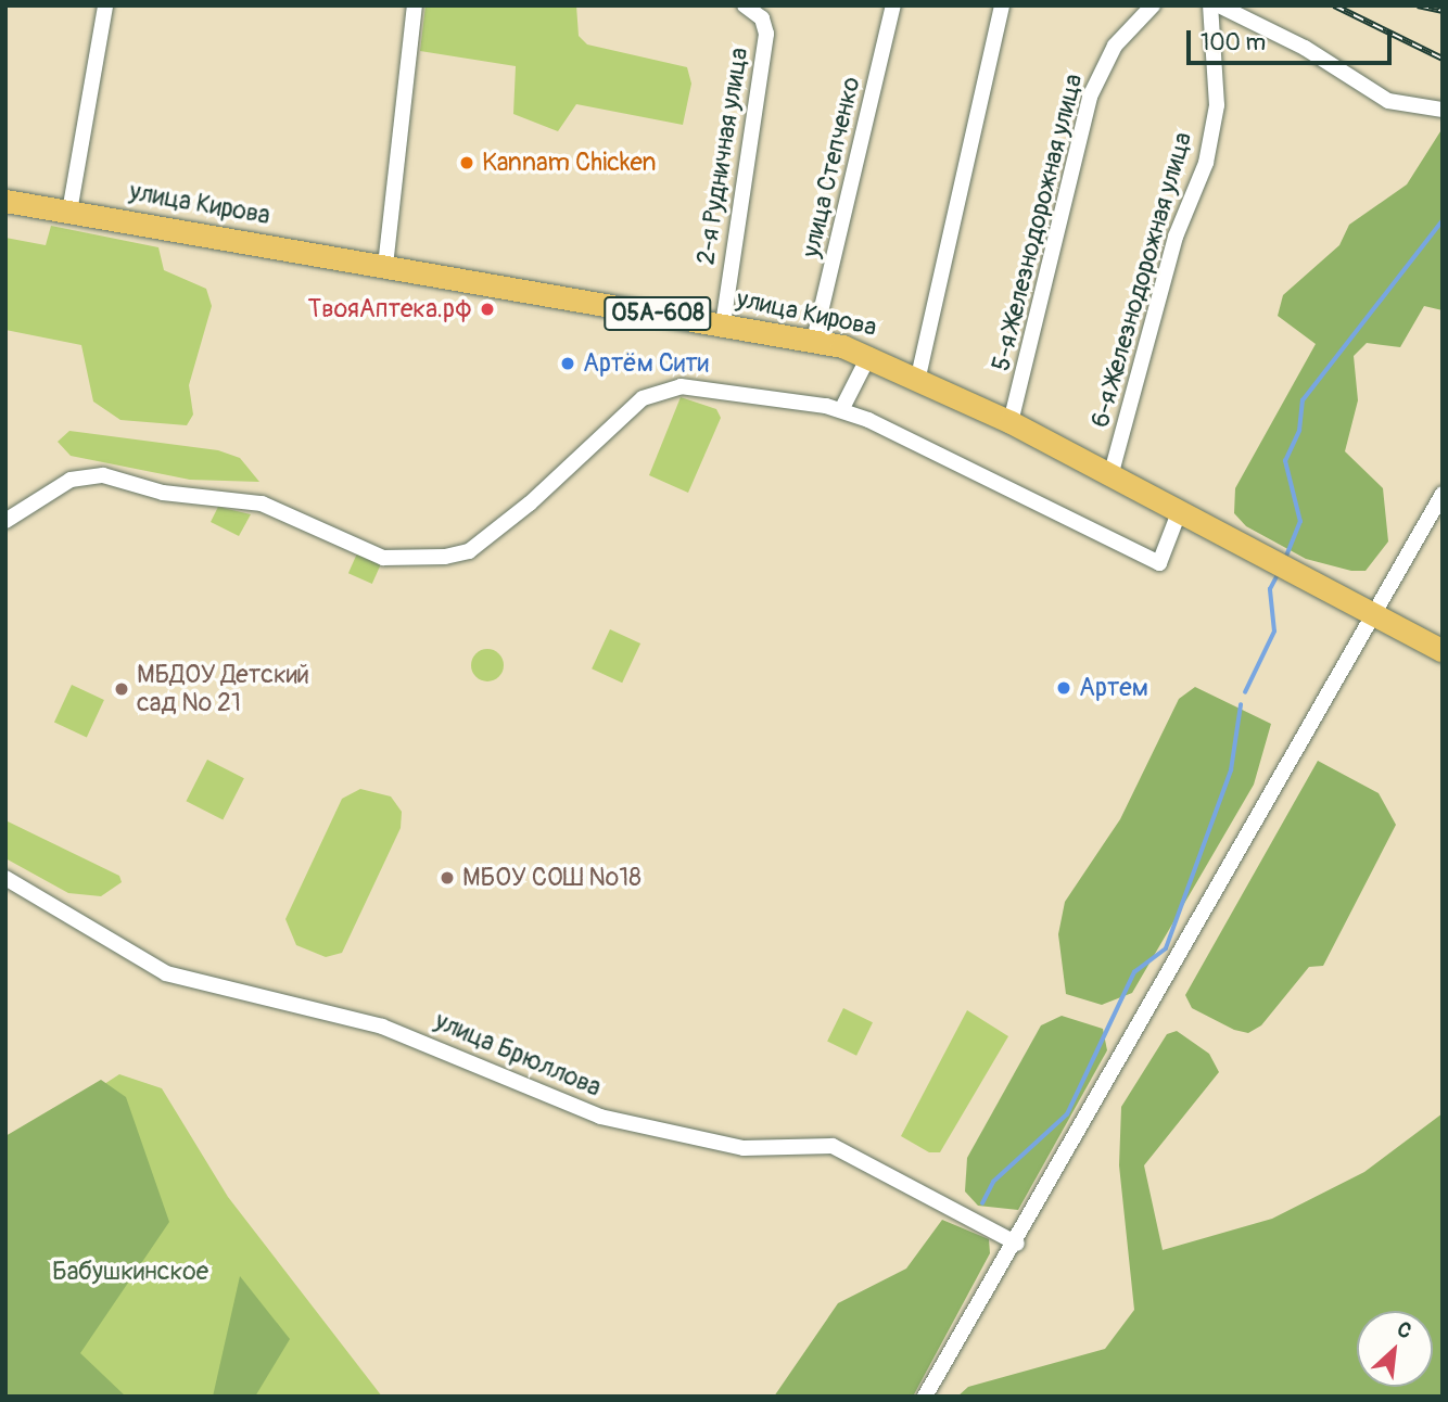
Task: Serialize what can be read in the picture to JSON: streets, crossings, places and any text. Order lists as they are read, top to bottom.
{
  "streets": {
    "main road": ["улица Кирова", "05А-608"],
    "street": [
      "2-я Рудничная улица",
      "улица Степченко",
      "5-я Железнодорожная улица",
      "6-я Железнодорожная улица",
      "улица Брюллова"
    ]
  },
  "crossings": [
    ["2-я Рудничная улица", "улица Кирова"],
    ["улица Степченко", "улица Кирова"],
    ["улица Кирова", "5-я Железнодорожная улица"],
    ["улица Кирова", "6-я Железнодорожная улица"]
  ],
  "parks": ["Бабушкинское"],
  "places": [
    "Kannam Chicken",
    "ТвояАптека.рф",
    "Артём Сити",
    "Артем",
    "МБДОУ Детский сад № 21",
    "МБОУ СОШ №18"
  ],
  "scale_bar": "100 m",
  "north": "top right"
}
